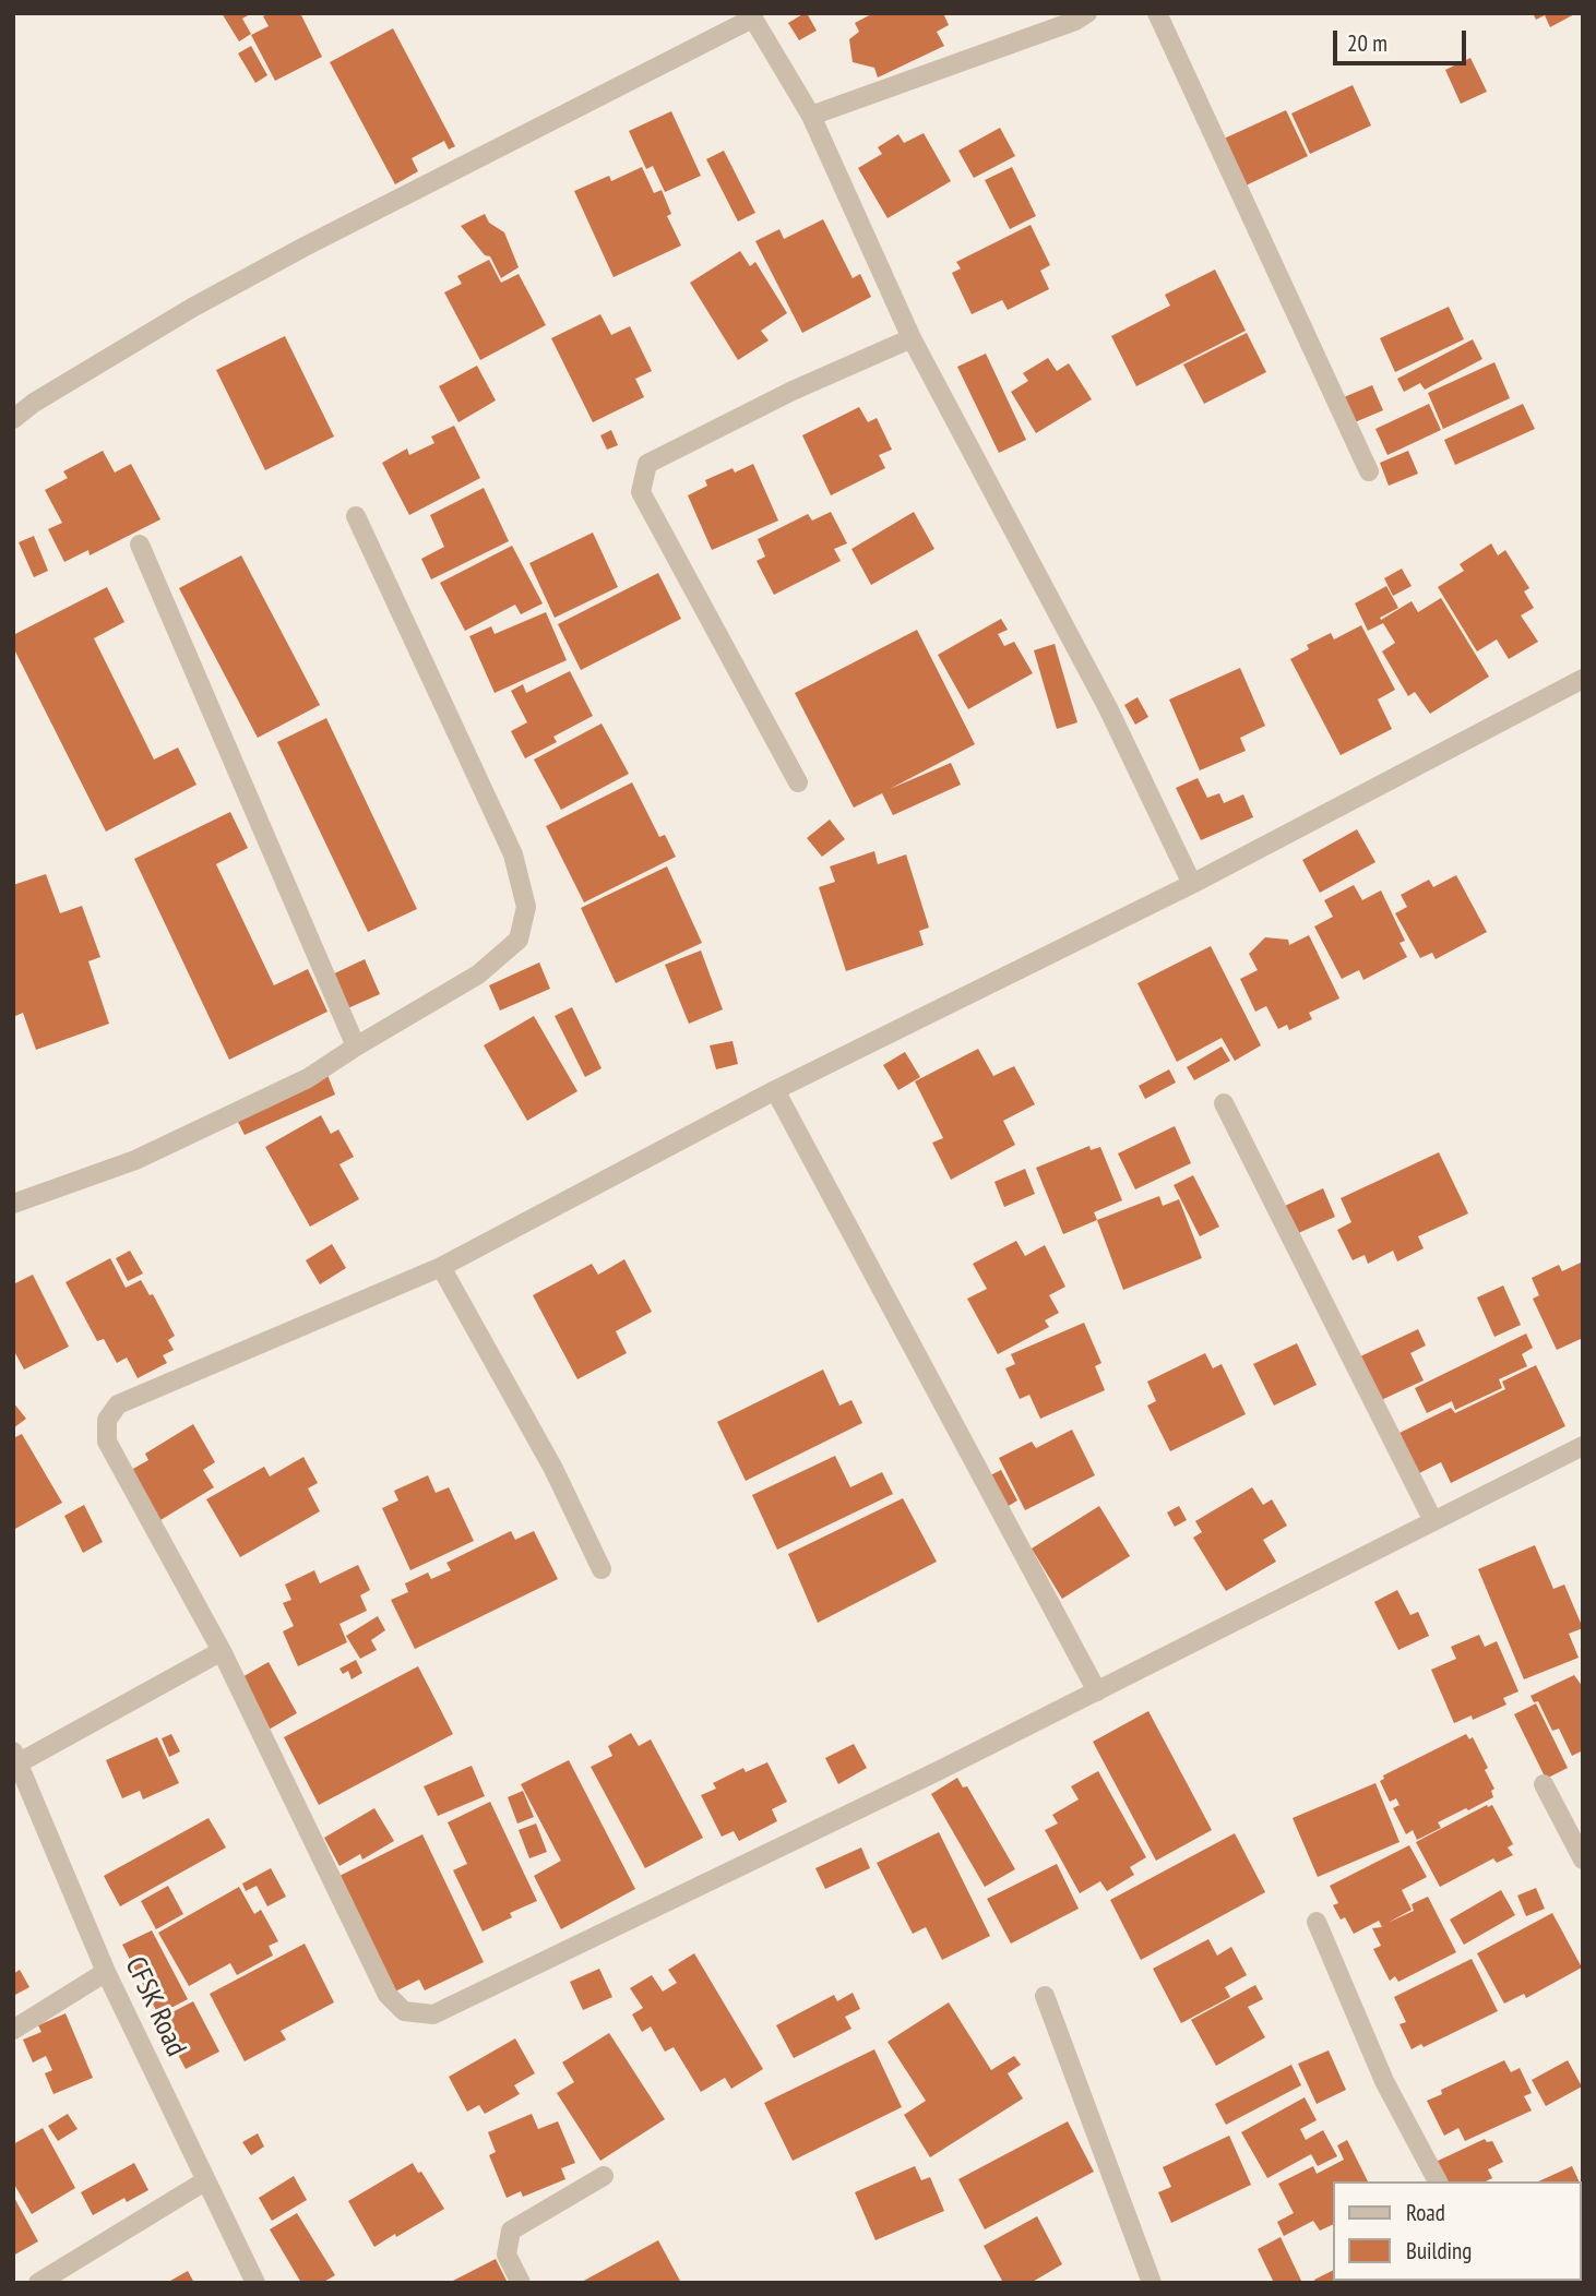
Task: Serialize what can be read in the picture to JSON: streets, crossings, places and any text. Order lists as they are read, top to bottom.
{
  "streets": {
    "street": ["CFSK Road"]
  },
  "legend": ["Road", "Building"],
  "scale_bar": "20 m"
}
